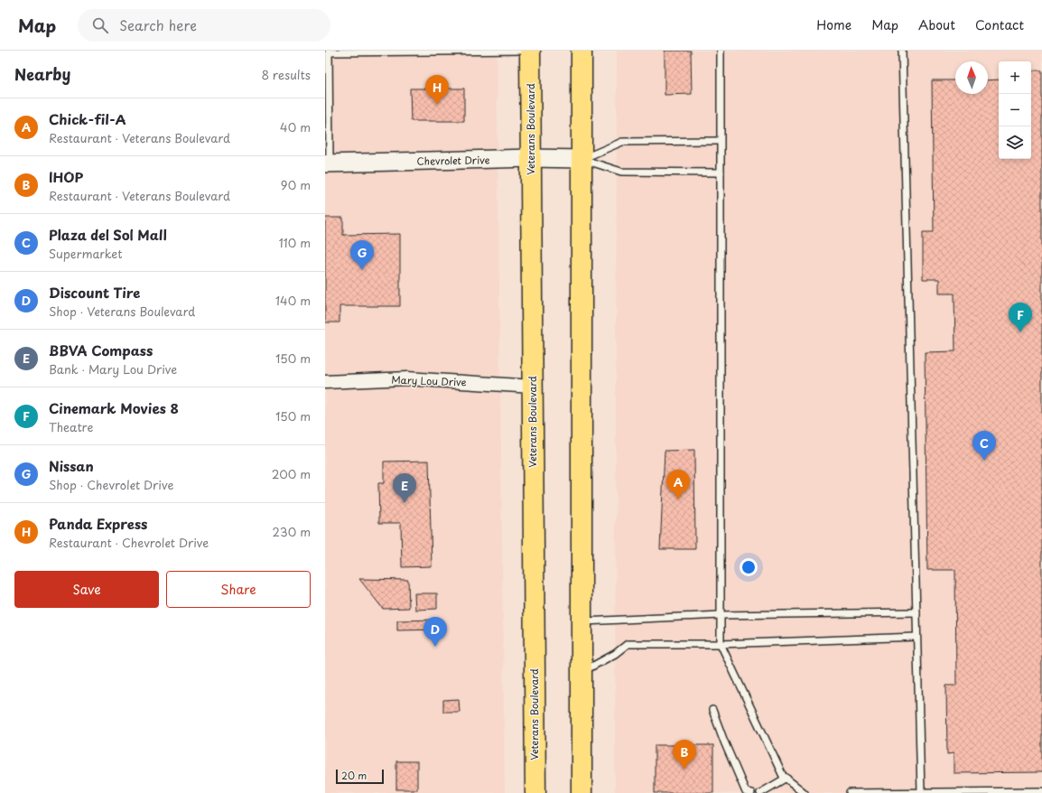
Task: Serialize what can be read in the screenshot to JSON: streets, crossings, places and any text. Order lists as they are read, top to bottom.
{
  "streets": {
    "main road": ["Veterans Boulevard", "Chevrolet Drive"],
    "street": ["Mary Lou Drive"]
  },
  "crossings": [
    ["Veterans Boulevard", "Chevrolet Drive"],
    ["Veterans Boulevard", "Mary Lou Drive"]
  ],
  "scale_bar": "20 m",
  "north": "top",
  "page": {
    "header": "Map",
    "search": "Search here",
    "nav": [
      "Home",
      "Map",
      "About",
      "Contact"
    ],
    "heading": ["Nearby", "8 results"],
    "map_buttons": ["+", "−"],
    "pins": [
      "H",
      "G",
      "F",
      "C",
      "A",
      "E",
      "D",
      "B"
    ],
    "list": [
      {
        "mark": "A",
        "name": "Chick-fil-A",
        "note": "Restaurant · Veterans Boulevard",
        "value": "40 m"
      },
      {
        "mark": "B",
        "name": "IHOP",
        "note": "Restaurant · Veterans Boulevard",
        "value": "90 m"
      },
      {
        "mark": "C",
        "name": "Plaza del Sol Mall",
        "note": "Supermarket",
        "value": "110 m"
      },
      {
        "mark": "D",
        "name": "Discount Tire",
        "note": "Shop · Veterans Boulevard",
        "value": "140 m"
      },
      {
        "mark": "E",
        "name": "BBVA Compass",
        "note": "Bank · Mary Lou Drive",
        "value": "150 m"
      },
      {
        "mark": "F",
        "name": "Cinemark Movies 8",
        "note": "Theatre",
        "value": "150 m"
      },
      {
        "mark": "G",
        "name": "Nissan",
        "note": "Shop · Chevrolet Drive",
        "value": "200 m"
      },
      {
        "mark": "H",
        "name": "Panda Express",
        "note": "Restaurant · Chevrolet Drive",
        "value": "230 m"
      }
    ],
    "buttons": ["Save", "Share"],
    "scale": "20 m"
  }
}
